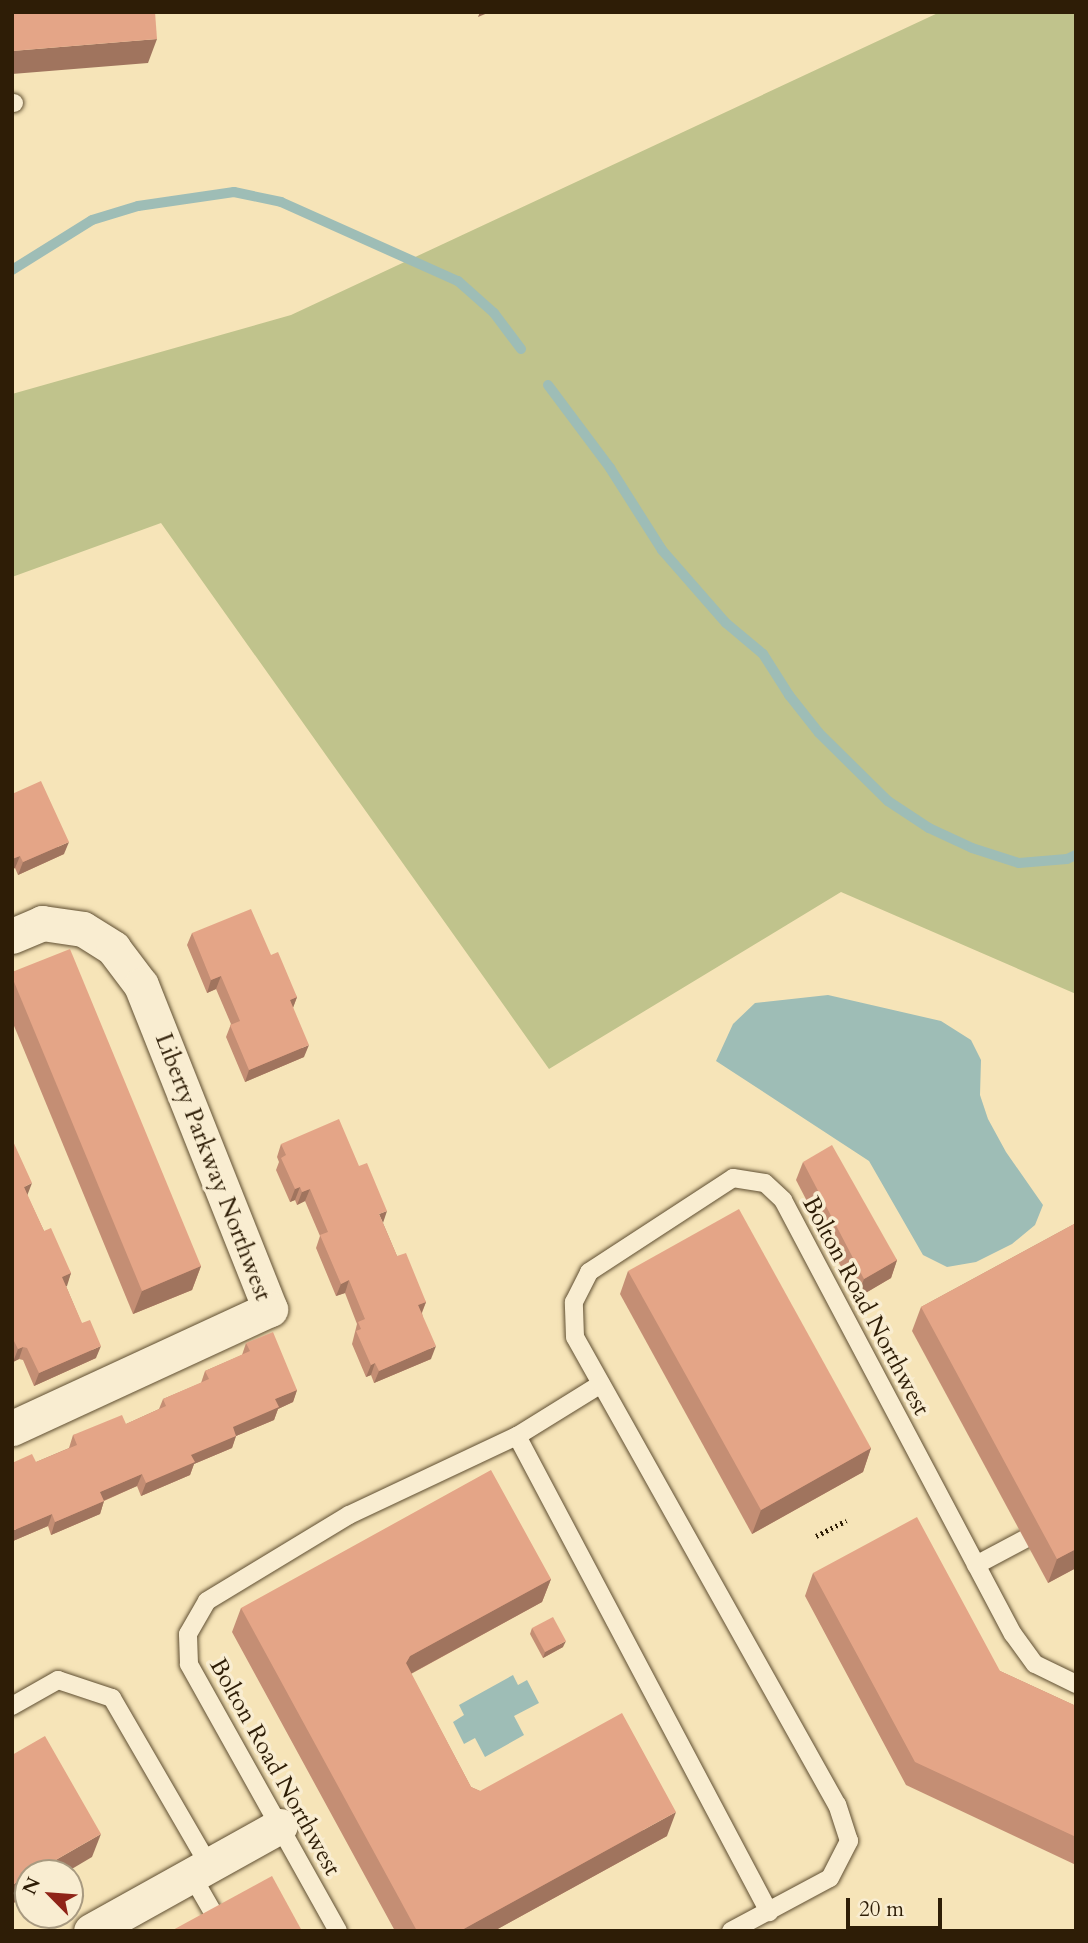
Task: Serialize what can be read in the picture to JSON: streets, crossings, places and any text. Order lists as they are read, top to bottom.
{
  "streets": {
    "street": ["Liberty Parkway Northwest"],
    "lane": ["Bolton Road Northwest"]
  },
  "scale_bar": "20 m",
  "north": "top left"
}
